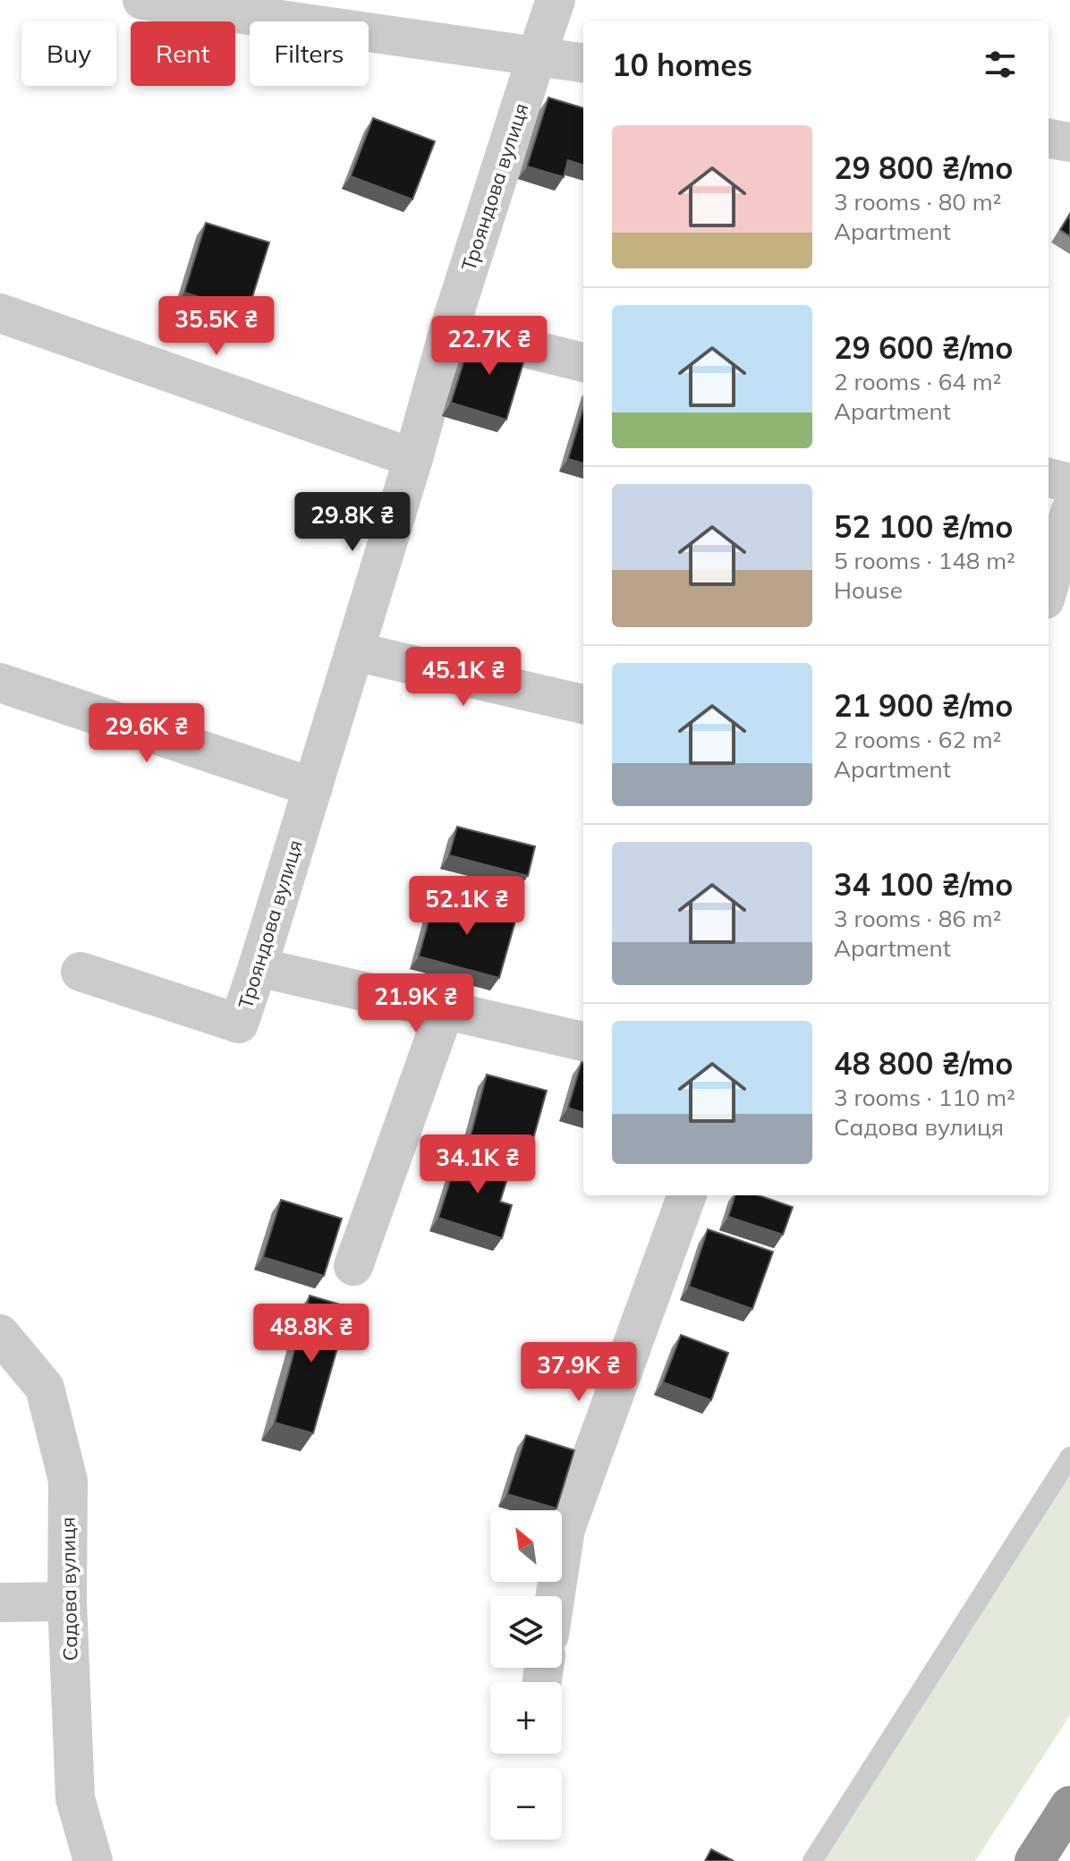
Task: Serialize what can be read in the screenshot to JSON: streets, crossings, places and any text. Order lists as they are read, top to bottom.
{
  "streets": {
    "street": ["Трояндова вулиця", "Садова вулиця"]
  },
  "north": "top left",
  "page": {
    "chip": ["Buy", "Rent", "Filters"],
    "heading": "10 homes",
    "list": [
      {
        "name": "29 800 ₴/mo",
        "note": "3 rooms · 80 m² · Apartment"
      },
      {
        "name": "29 600 ₴/mo",
        "note": "2 rooms · 64 m² · Apartment"
      },
      {
        "name": "52 100 ₴/mo",
        "note": "5 rooms · 148 m² · House"
      },
      {
        "name": "21 900 ₴/mo",
        "note": "2 rooms · 62 m² · Apartment"
      },
      {
        "name": "34 100 ₴/mo",
        "note": "3 rooms · 86 m² · Apartment"
      },
      {
        "name": "48 800 ₴/mo",
        "note": "3 rooms · 110 m² · Садова вулиця"
      }
    ],
    "price": [
      "35.5K ₴",
      "22.7K ₴",
      "29.8K ₴",
      "45.1K ₴",
      "29.6K ₴",
      "52.1K ₴",
      "21.9K ₴",
      "34.1K ₴",
      "48.8K ₴",
      "37.9K ₴"
    ],
    "map_buttons": ["+", "−"]
  }
}
